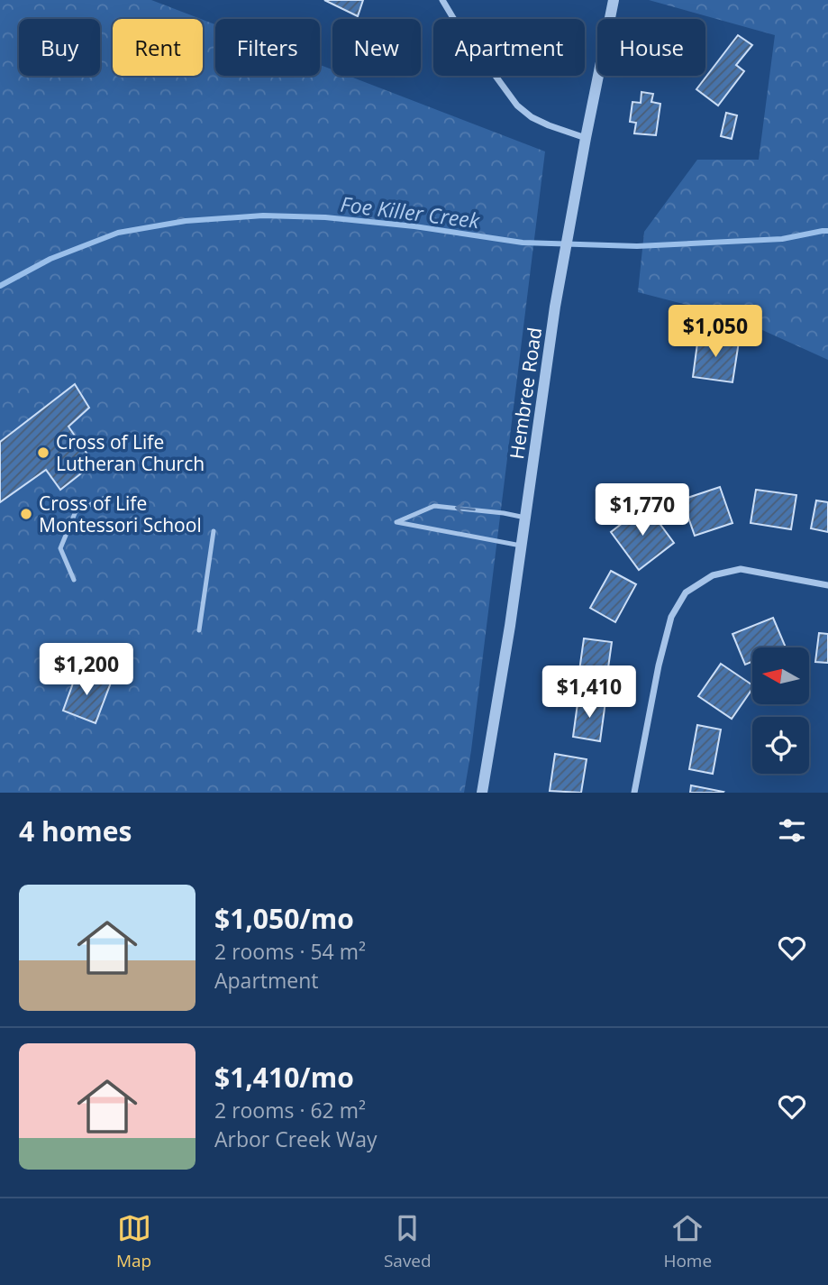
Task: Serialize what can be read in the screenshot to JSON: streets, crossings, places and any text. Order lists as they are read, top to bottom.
{
  "streets": {
    "street": ["Hembree Road"]
  },
  "water": ["Foe Killer Creek"],
  "places": ["Cross of Life Lutheran Church", "Cross of Life Montessori School"],
  "north": "left",
  "page": {
    "chip": [
      "Buy",
      "Rent",
      "Filters",
      "New",
      "Apartment",
      "House"
    ],
    "price": [
      "$1,050",
      "$1,770",
      "$1,200",
      "$1,410"
    ],
    "heading": "4 homes",
    "list": [
      {
        "name": "$1,050/mo",
        "note": "2 rooms · 54 m² · Apartment"
      },
      {
        "name": "$1,410/mo",
        "note": "2 rooms · 62 m² · Arbor Creek Way"
      }
    ],
    "tabs": ["Map", "Saved", "Home"]
  }
}
